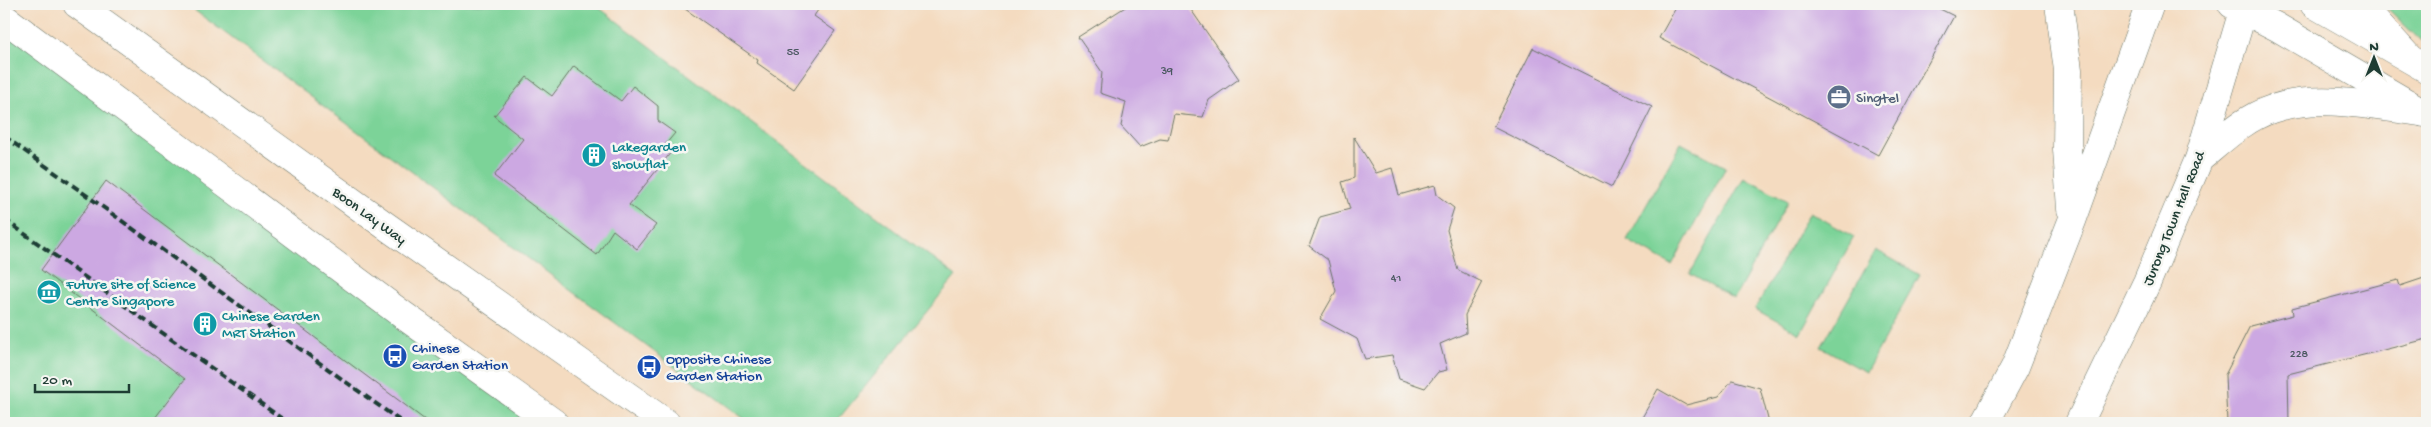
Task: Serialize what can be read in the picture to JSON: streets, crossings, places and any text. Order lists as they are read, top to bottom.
{
  "streets": {
    "main road": ["Boon Lay Way", "Jurong Town Hall Road"]
  },
  "places": {
    "office": ["Singtel"],
    "building": ["Lakegarden showflat", "Chinese Garden MRT Station"],
    "museum": ["Future site of Science Centre Singapore"],
    "bus stop": ["Chinese Garden Station", "Opposite Chinese Garden Station"]
  },
  "house_numbers": [
    "55",
    "39",
    "41",
    "228"
  ],
  "scale_bar": "20 m",
  "north": "top"
}
